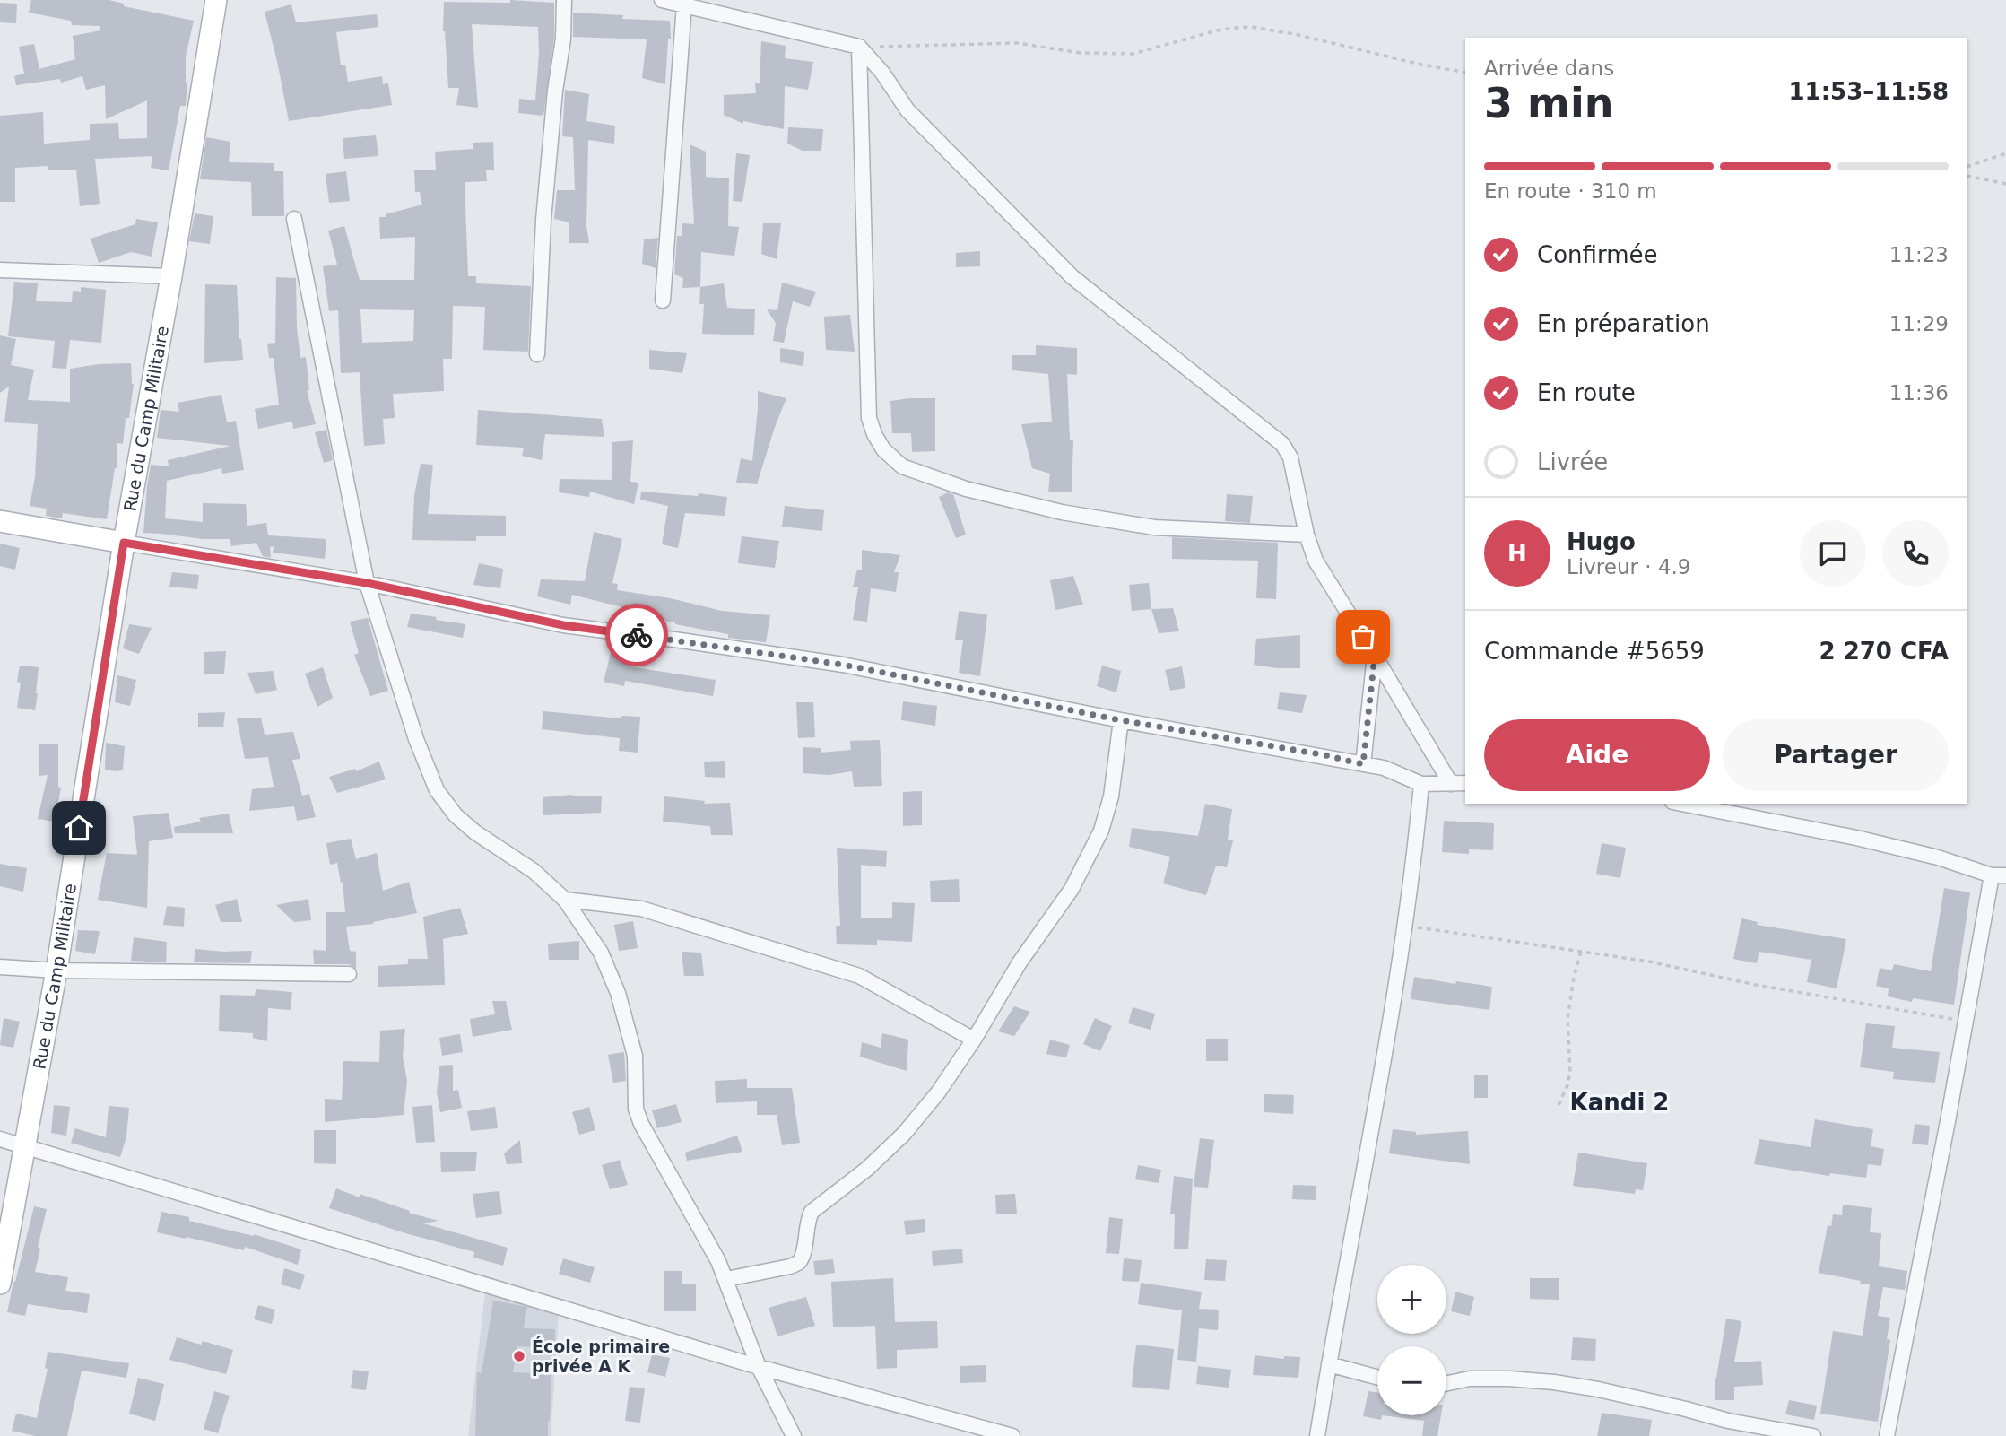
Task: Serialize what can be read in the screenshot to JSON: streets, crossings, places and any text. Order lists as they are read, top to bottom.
{
  "streets": {
    "street": ["Rue du Camp Militaire"]
  },
  "districts": ["Kandi 2"],
  "places": ["École primaire privée A K"],
  "page": {
    "heading": ["3 min", "Arrivée dans", "11:53–11:58"],
    "panel": [
      "Hugo",
      "Livreur · 4.9",
      "Commande #5659",
      "2 270 CFA"
    ],
    "bar": "En route · 310 m",
    "list": [
      ["Confirmée", "11:23"],
      ["En préparation", "11:29"],
      ["En route", "11:36"],
      "Livrée"
    ],
    "round": "H",
    "buttons": ["Aide", "Partager"],
    "map_buttons": ["+", "−"]
  }
}
